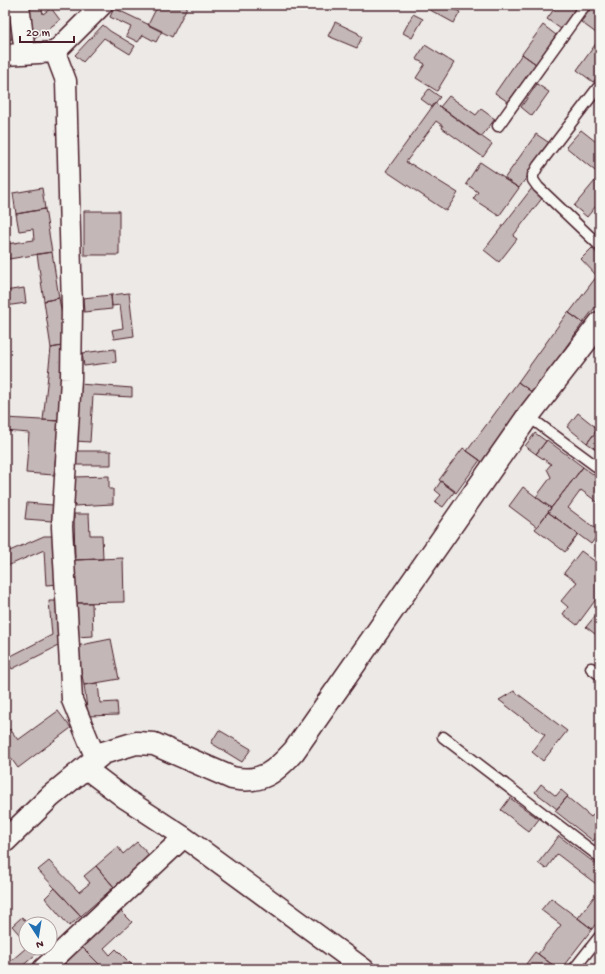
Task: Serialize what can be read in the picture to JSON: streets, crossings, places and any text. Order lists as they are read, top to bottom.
{
  "scale_bar": "20 m",
  "north": "bottom"
}
